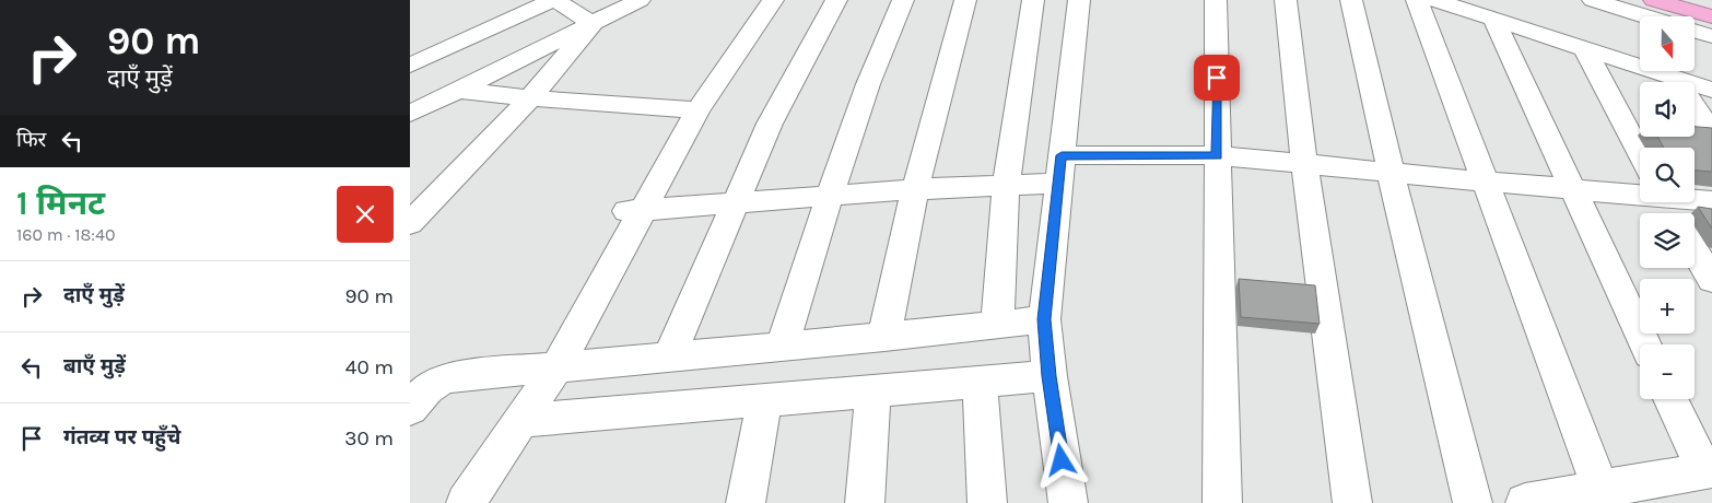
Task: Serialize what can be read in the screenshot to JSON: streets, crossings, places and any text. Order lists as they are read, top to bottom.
{
  "north": "bottom",
  "page": {
    "turn": ["90 m", "दाएँ मुड़ें"],
    "map_buttons": ["+", "−"],
    "then": "फिर",
    "heading": ["1 मिनट", "160 m · 18:40"],
    "list": [
      {
        "name": "दाएँ मुड़ें",
        "value": "90 m"
      },
      {
        "name": "बाएँ मुड़ें",
        "value": "40 m"
      },
      {
        "name": "गंतव्य पर पहुँचे",
        "value": "30 m"
      }
    ]
  }
}
